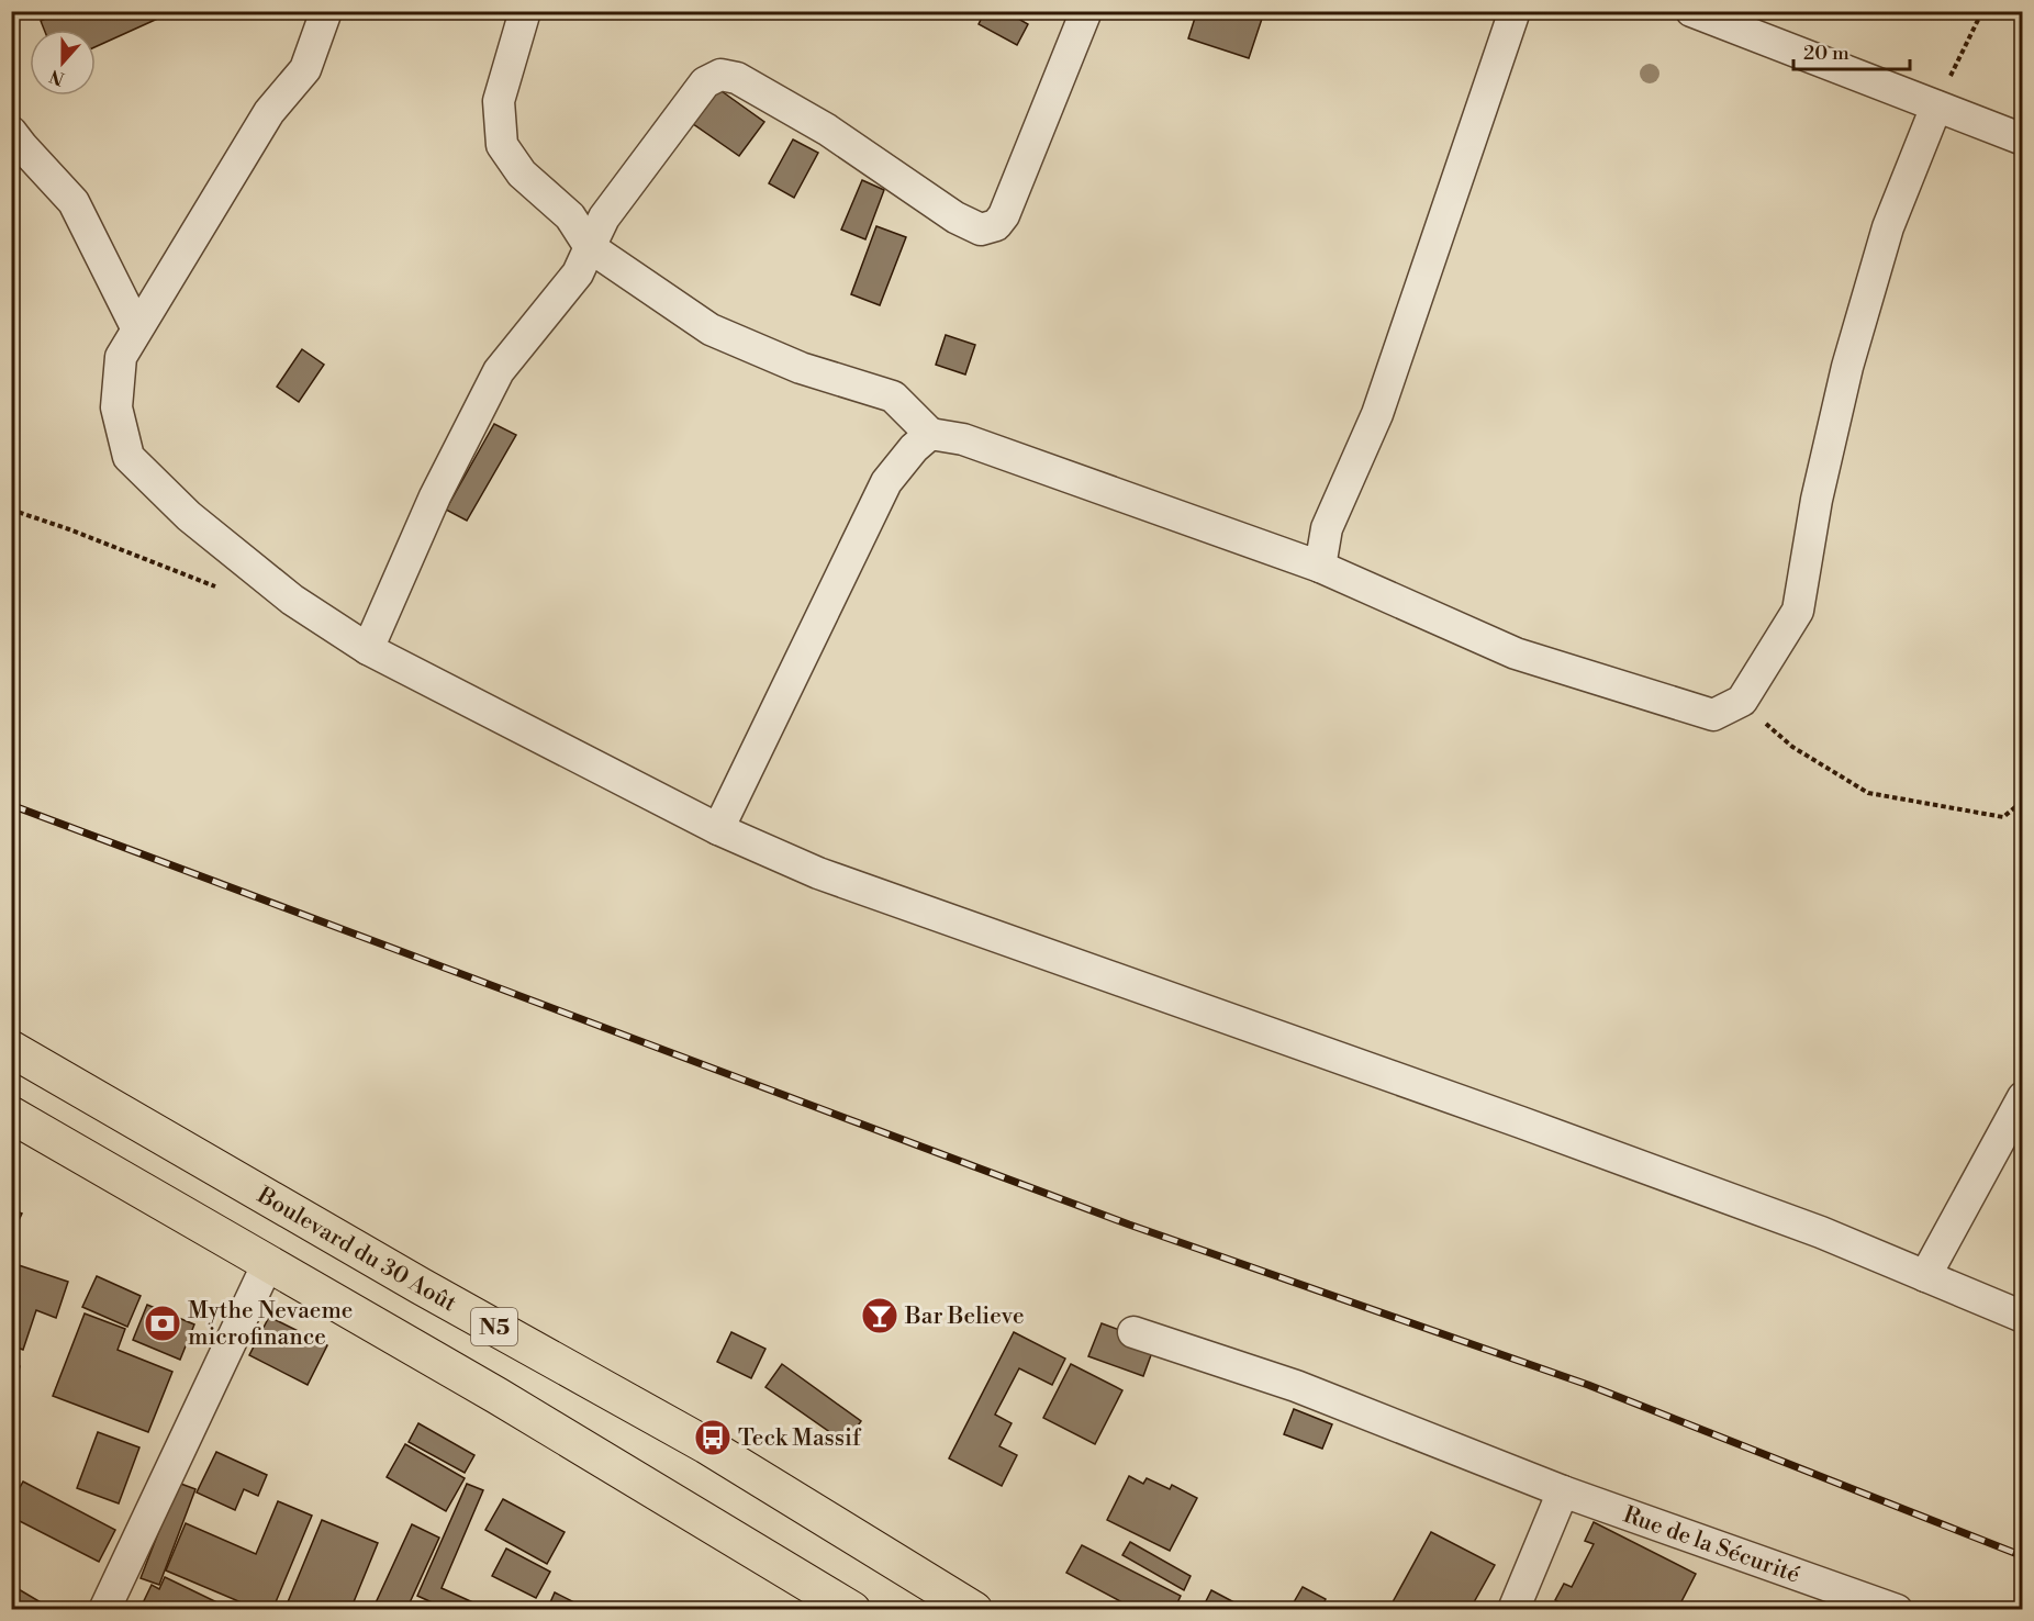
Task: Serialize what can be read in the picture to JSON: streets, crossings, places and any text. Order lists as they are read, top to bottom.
{
  "streets": {
    "highway": ["Boulevard du 30 Août", "N5"],
    "street": ["Rue de la Sécurité"]
  },
  "places": {
    "bar": ["Bar Believe"],
    "bank": ["Mythe Nevaeme microfinance"],
    "bus stop": ["Teck Massif"]
  },
  "scale_bar": "20 m",
  "north": "bottom"
}
